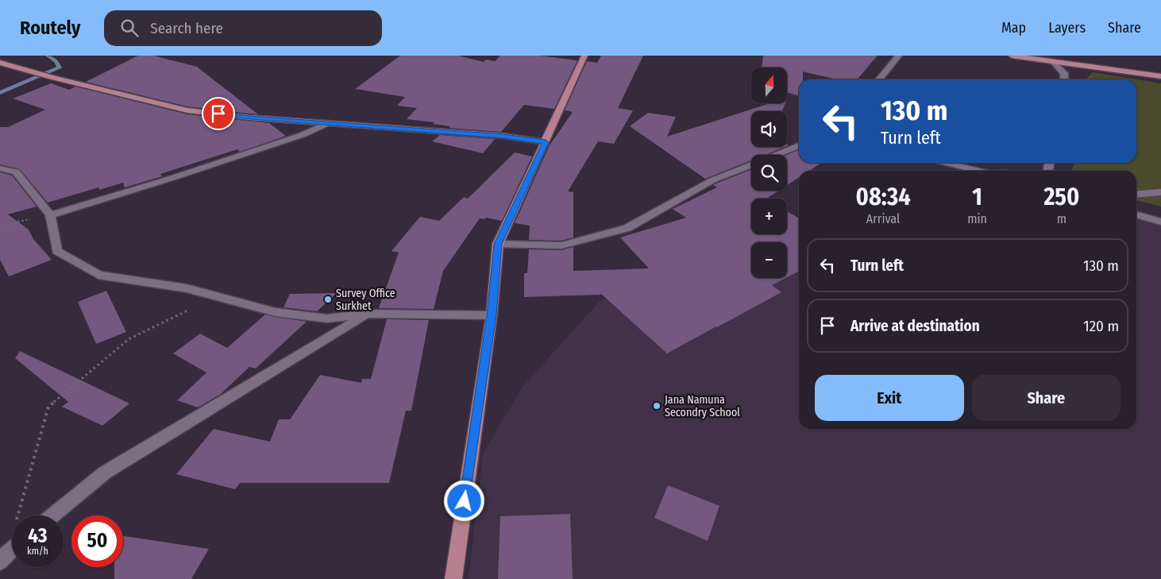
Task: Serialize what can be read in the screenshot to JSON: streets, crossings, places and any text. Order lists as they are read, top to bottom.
{
  "places": ["Survey Office Surkhet", "Jana Namuna Secondry School"],
  "north": "top",
  "page": {
    "header": "Routely",
    "search": "Search here",
    "nav": ["Map", "Layers", "Share"],
    "map_buttons": ["+", "−"],
    "turn": ["130 m", "Turn left"],
    "eta": [
      "08:34",
      "Arrival",
      "1",
      "min",
      "250",
      "m"
    ],
    "list": [
      {
        "name": "Turn left",
        "value": "130 m"
      },
      {
        "name": "Arrive at destination",
        "value": "120 m"
      }
    ],
    "buttons": ["Exit", "Share"],
    "speed": "43 km/h",
    "limit": "50"
  }
}
